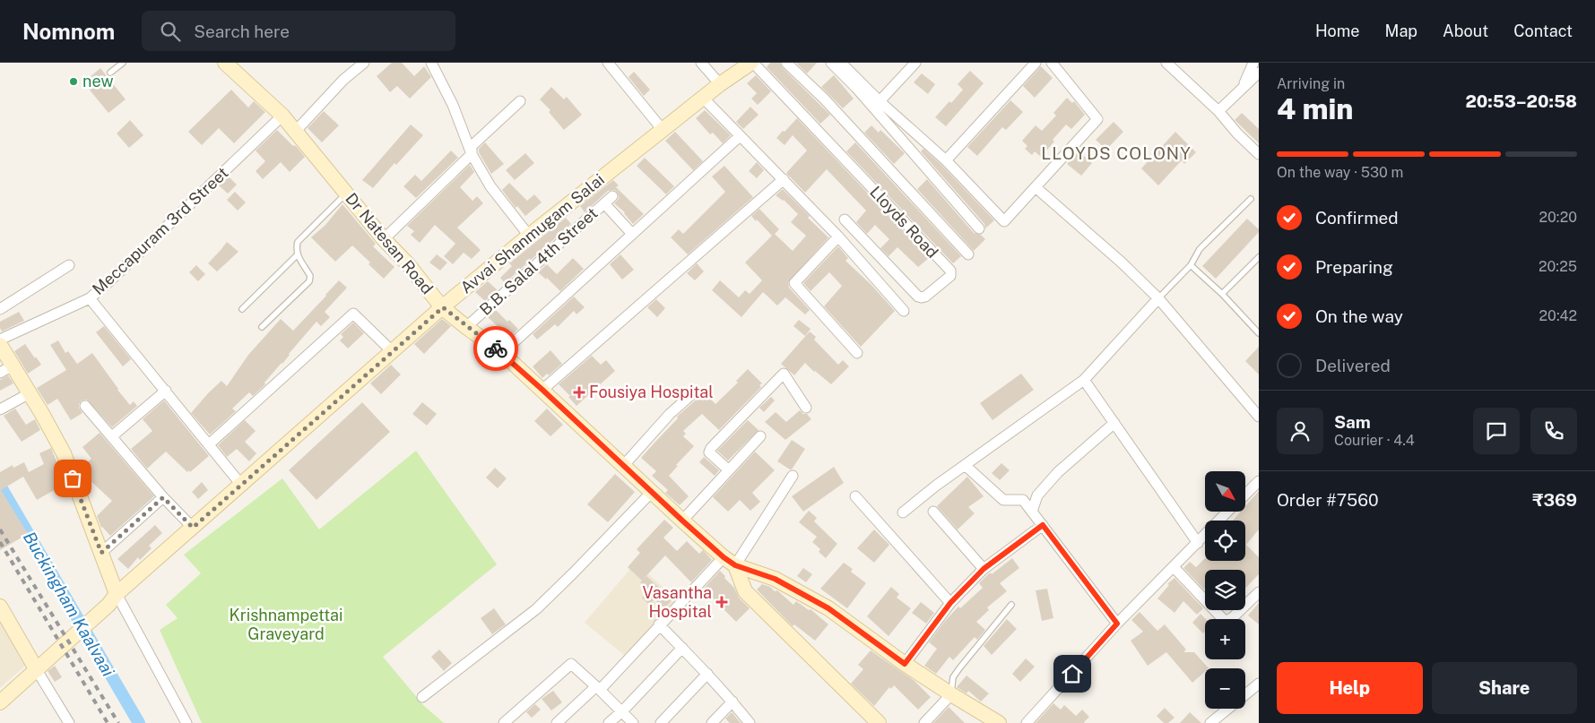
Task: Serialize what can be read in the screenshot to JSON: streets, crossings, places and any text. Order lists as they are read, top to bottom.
{
  "streets": {
    "street": [
      "Lloyds Road",
      "Meccapuram 3rd Street",
      "Avvai Shanmugam Salai",
      "Dr Natesan Road",
      "B.B. Salal 4th Street"
    ]
  },
  "crossings": [
    ["Lloyds Road", "Avvai Shanmugam Salai"],
    ["Meccapuram 3rd Street", "Dr Natesan Road"],
    ["Avvai Shanmugam Salai", "Dr Natesan Road"],
    ["Dr Natesan Road", "B.B. Salal 4th Street"]
  ],
  "districts": ["LLOYDS COLONY"],
  "water": ["Buckingham Kaalvaai"],
  "parks": ["Krishnampettai Graveyard"],
  "places": {
    "other": ["new"],
    "health": ["Fousiya Hospital", "Vasantha Hospital"]
  },
  "north": "bottom right",
  "page": {
    "header": "Nomnom",
    "search": "Search here",
    "nav": [
      "Home",
      "Map",
      "About",
      "Contact"
    ],
    "heading": ["4 min", "Arriving in", "20:53–20:58"],
    "panel": [
      "Sam",
      "Courier · 4.4",
      "Order #7560",
      "₹369"
    ],
    "bar": "On the way · 530 m",
    "list": [
      ["Confirmed", "20:20"],
      ["Preparing", "20:25"],
      ["On the way", "20:42"],
      "Delivered"
    ],
    "map_buttons": ["+", "−"],
    "buttons": ["Help", "Share"]
  }
}
